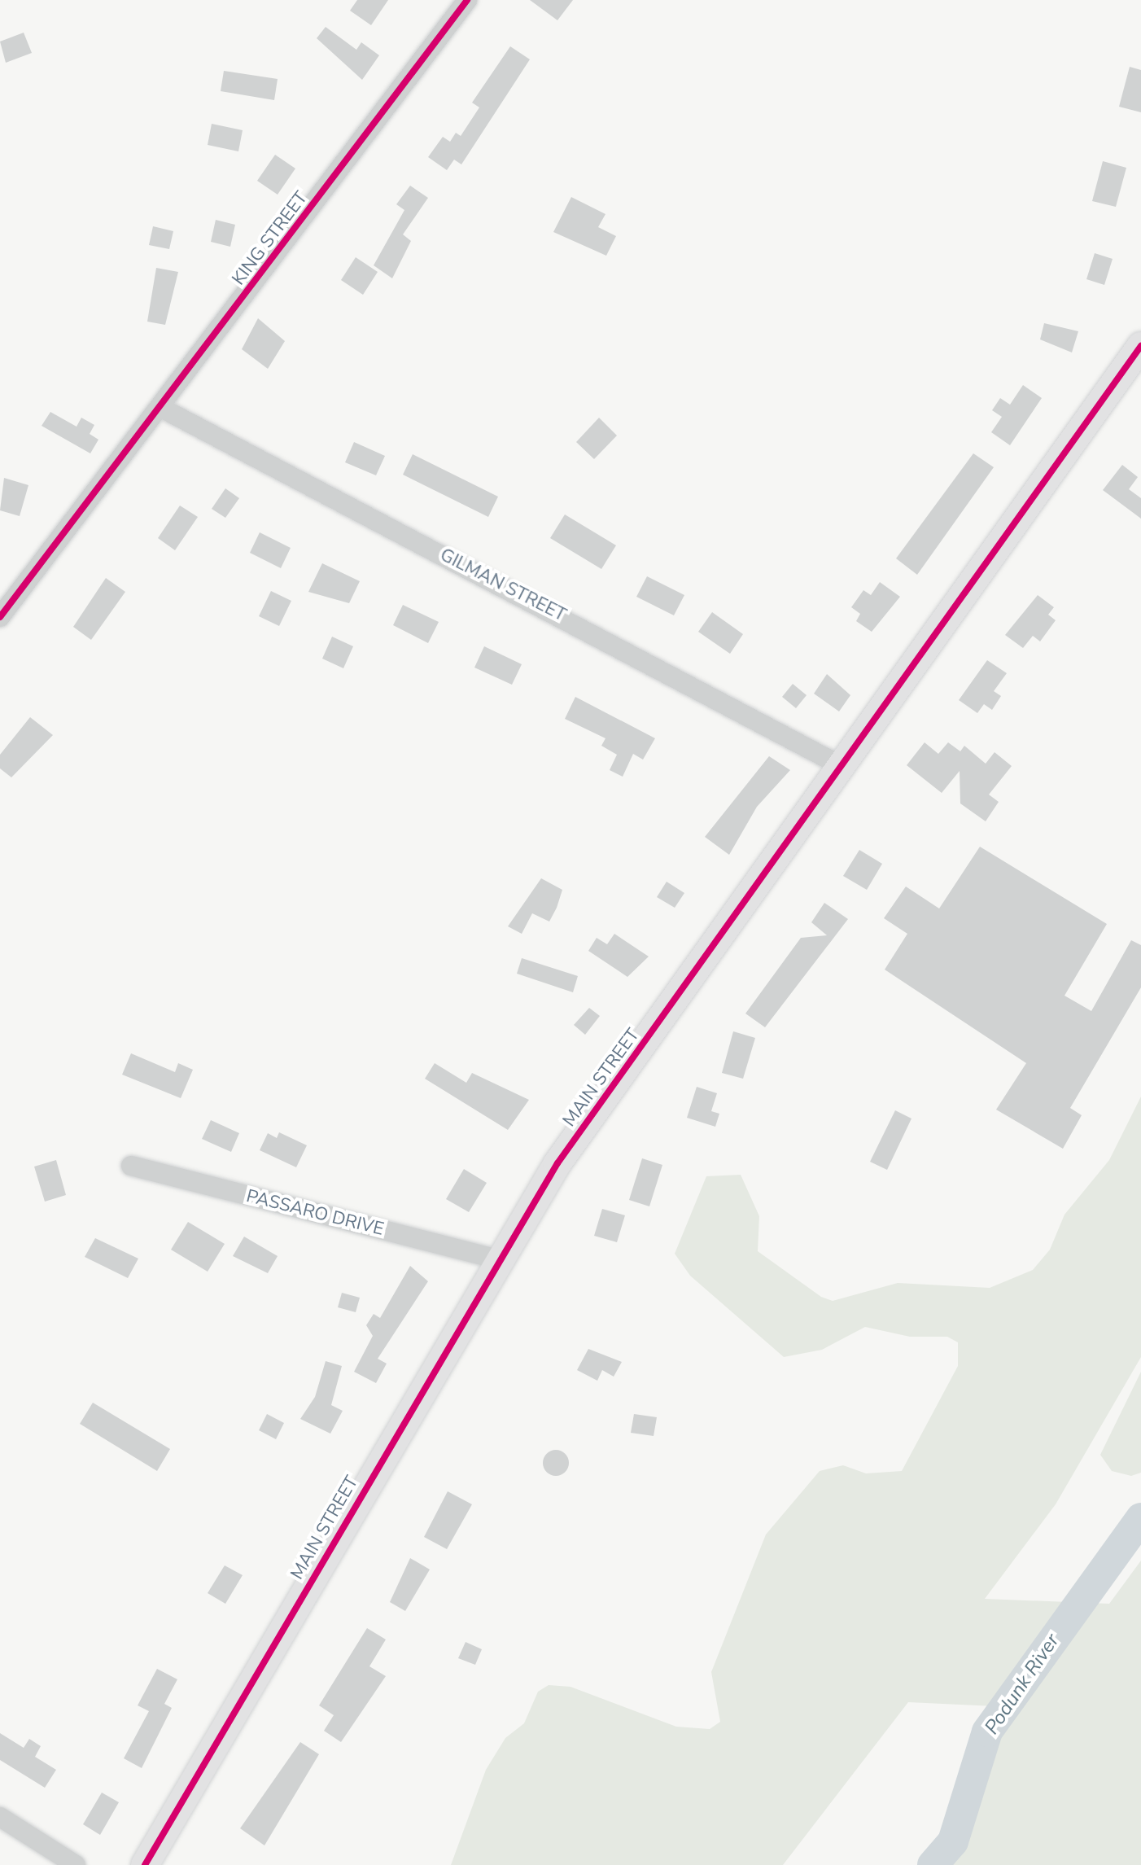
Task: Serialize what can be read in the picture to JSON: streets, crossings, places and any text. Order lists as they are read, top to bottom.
{
  "streets": {
    "street": [
      "KING STREET",
      "GILMAN STREET",
      "MAIN STREET",
      "PASSARO DRIVE"
    ]
  },
  "crossings": [
    ["KING STREET", "GILMAN STREET"],
    ["GILMAN STREET", "MAIN STREET"],
    ["MAIN STREET", "PASSARO DRIVE"]
  ],
  "water": ["Podunk River"]
}
